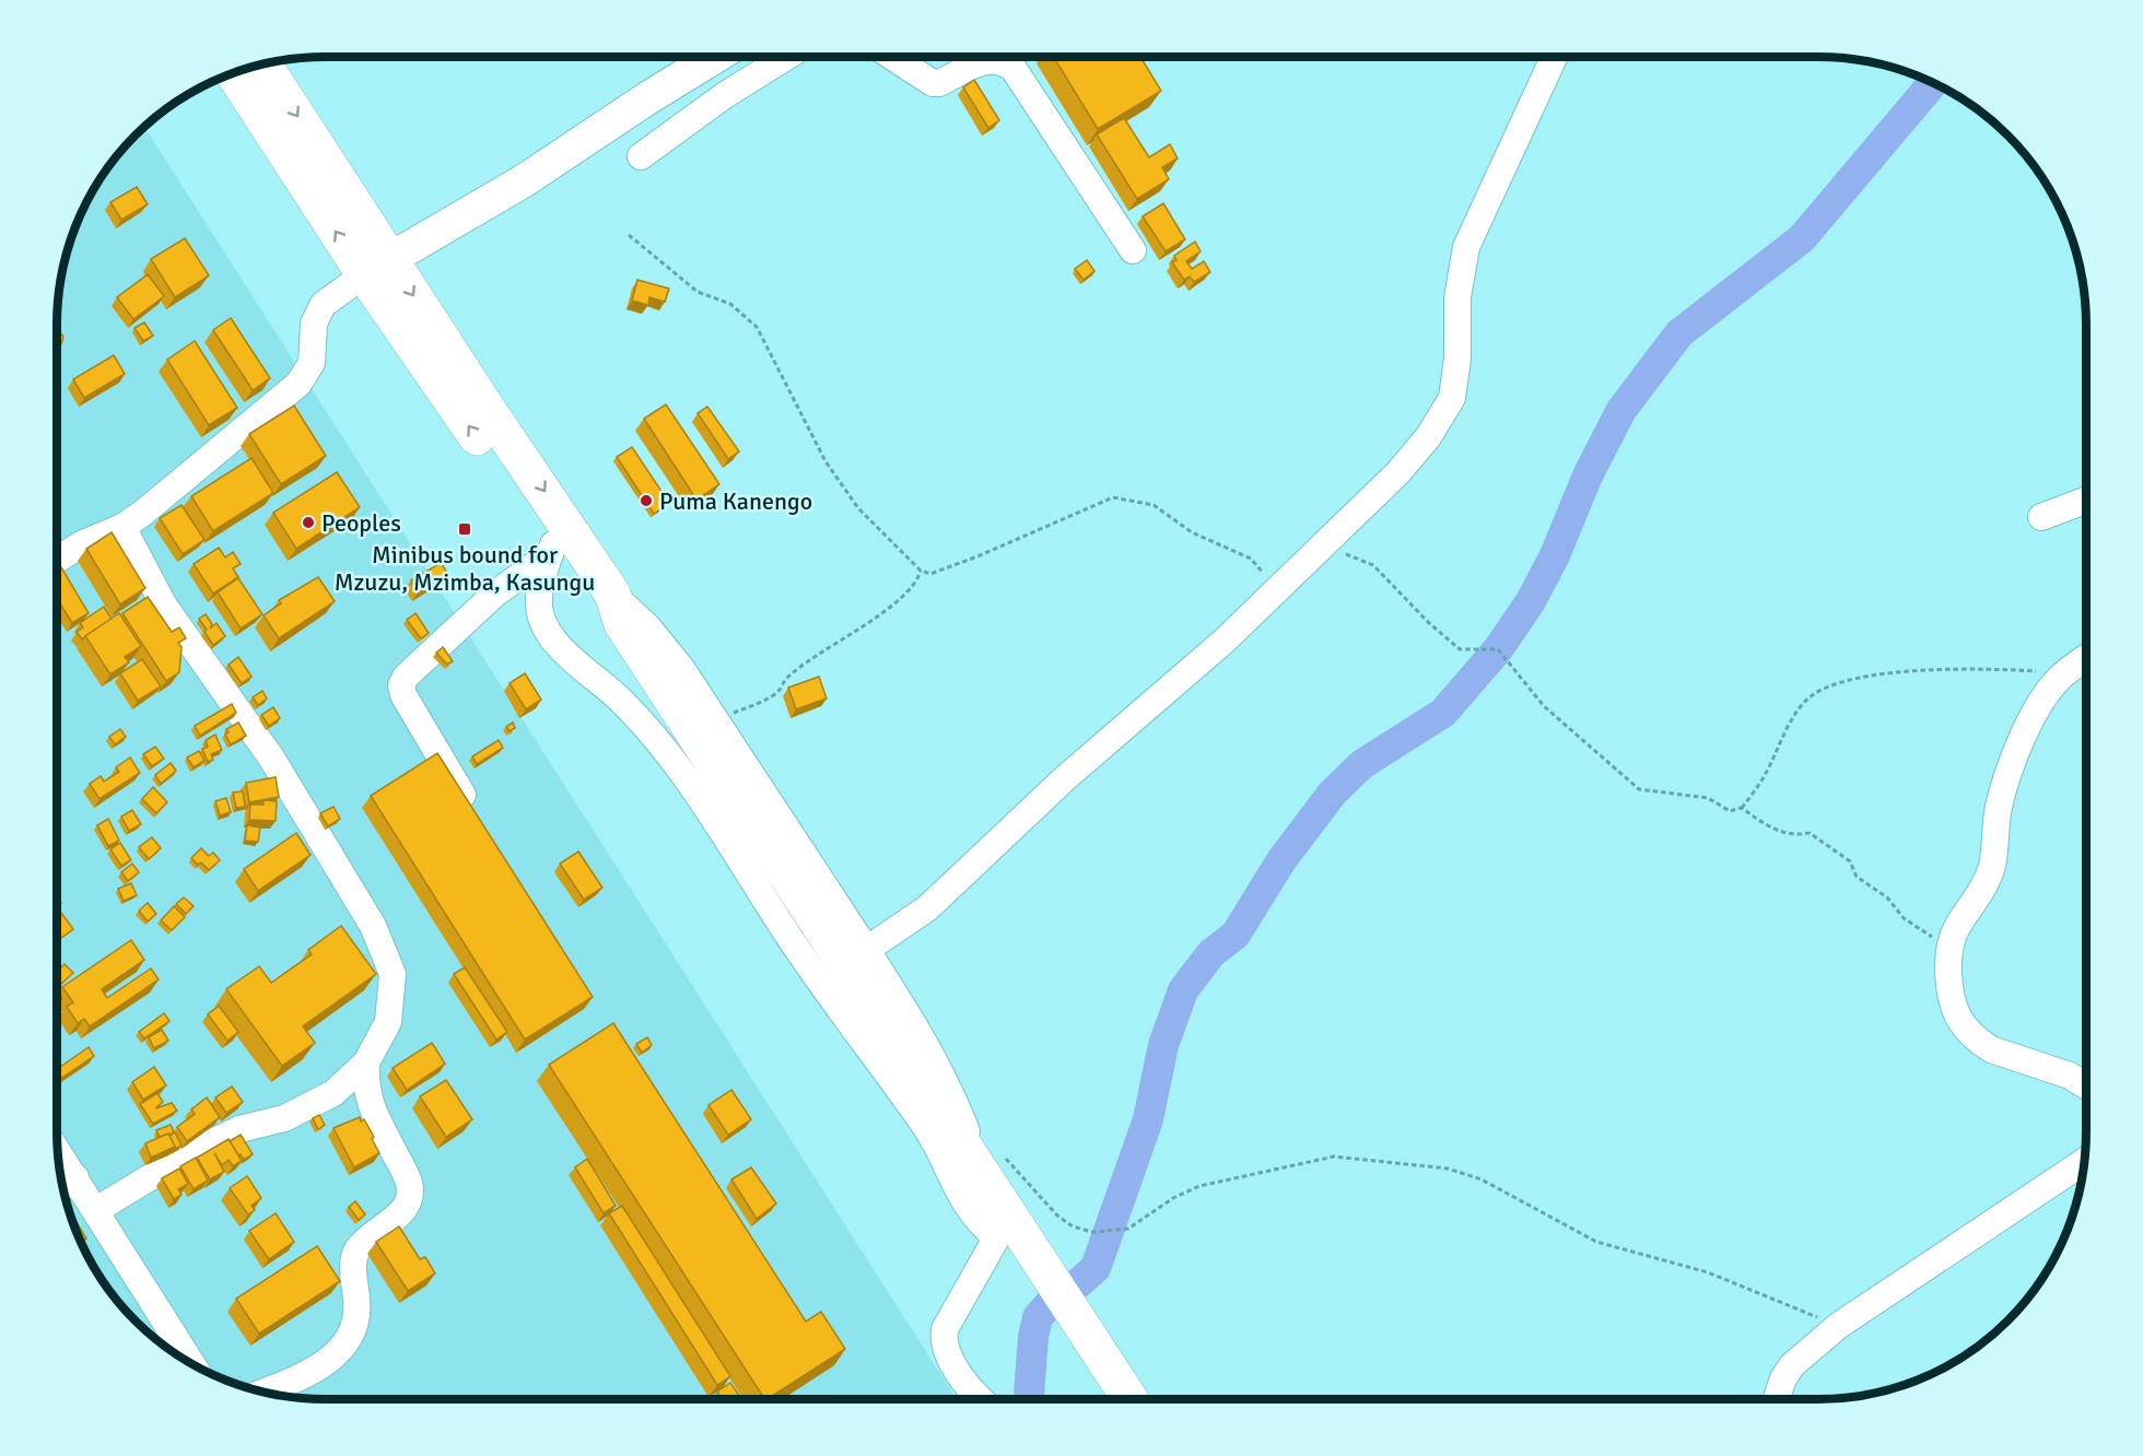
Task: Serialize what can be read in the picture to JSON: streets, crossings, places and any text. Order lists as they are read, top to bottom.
{
  "places": {
    "other": ["Puma Kanengo", "Peoples"],
    "transit": ["Minibus bound for Mzuzu, Mzimba, Kasungu"]
  }
}
